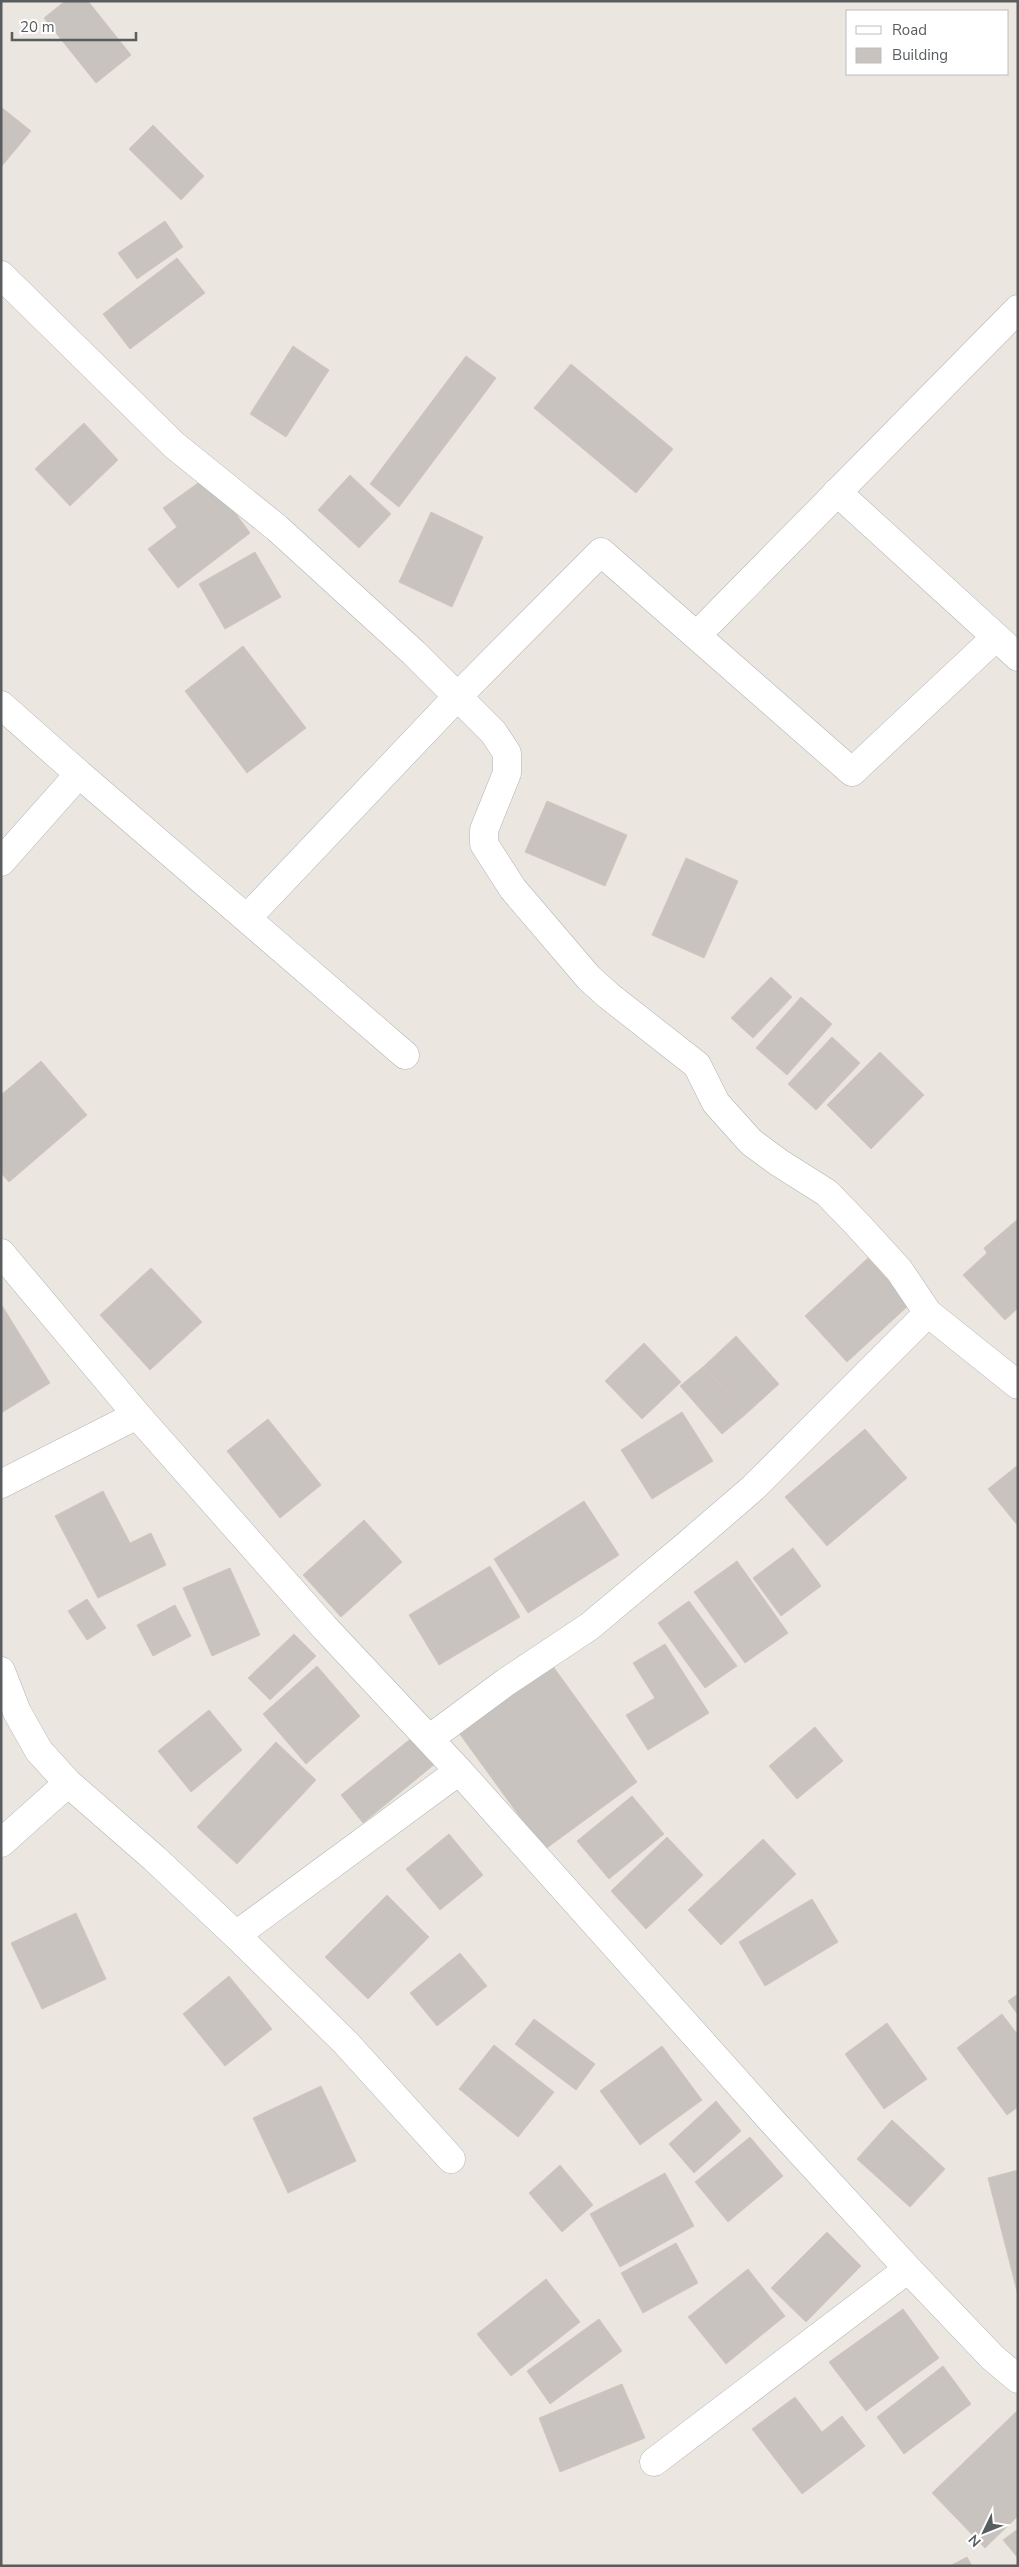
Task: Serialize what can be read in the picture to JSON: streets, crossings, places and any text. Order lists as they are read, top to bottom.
{
  "legend": ["Road", "Building"],
  "scale_bar": "20 m",
  "north": "bottom left"
}
